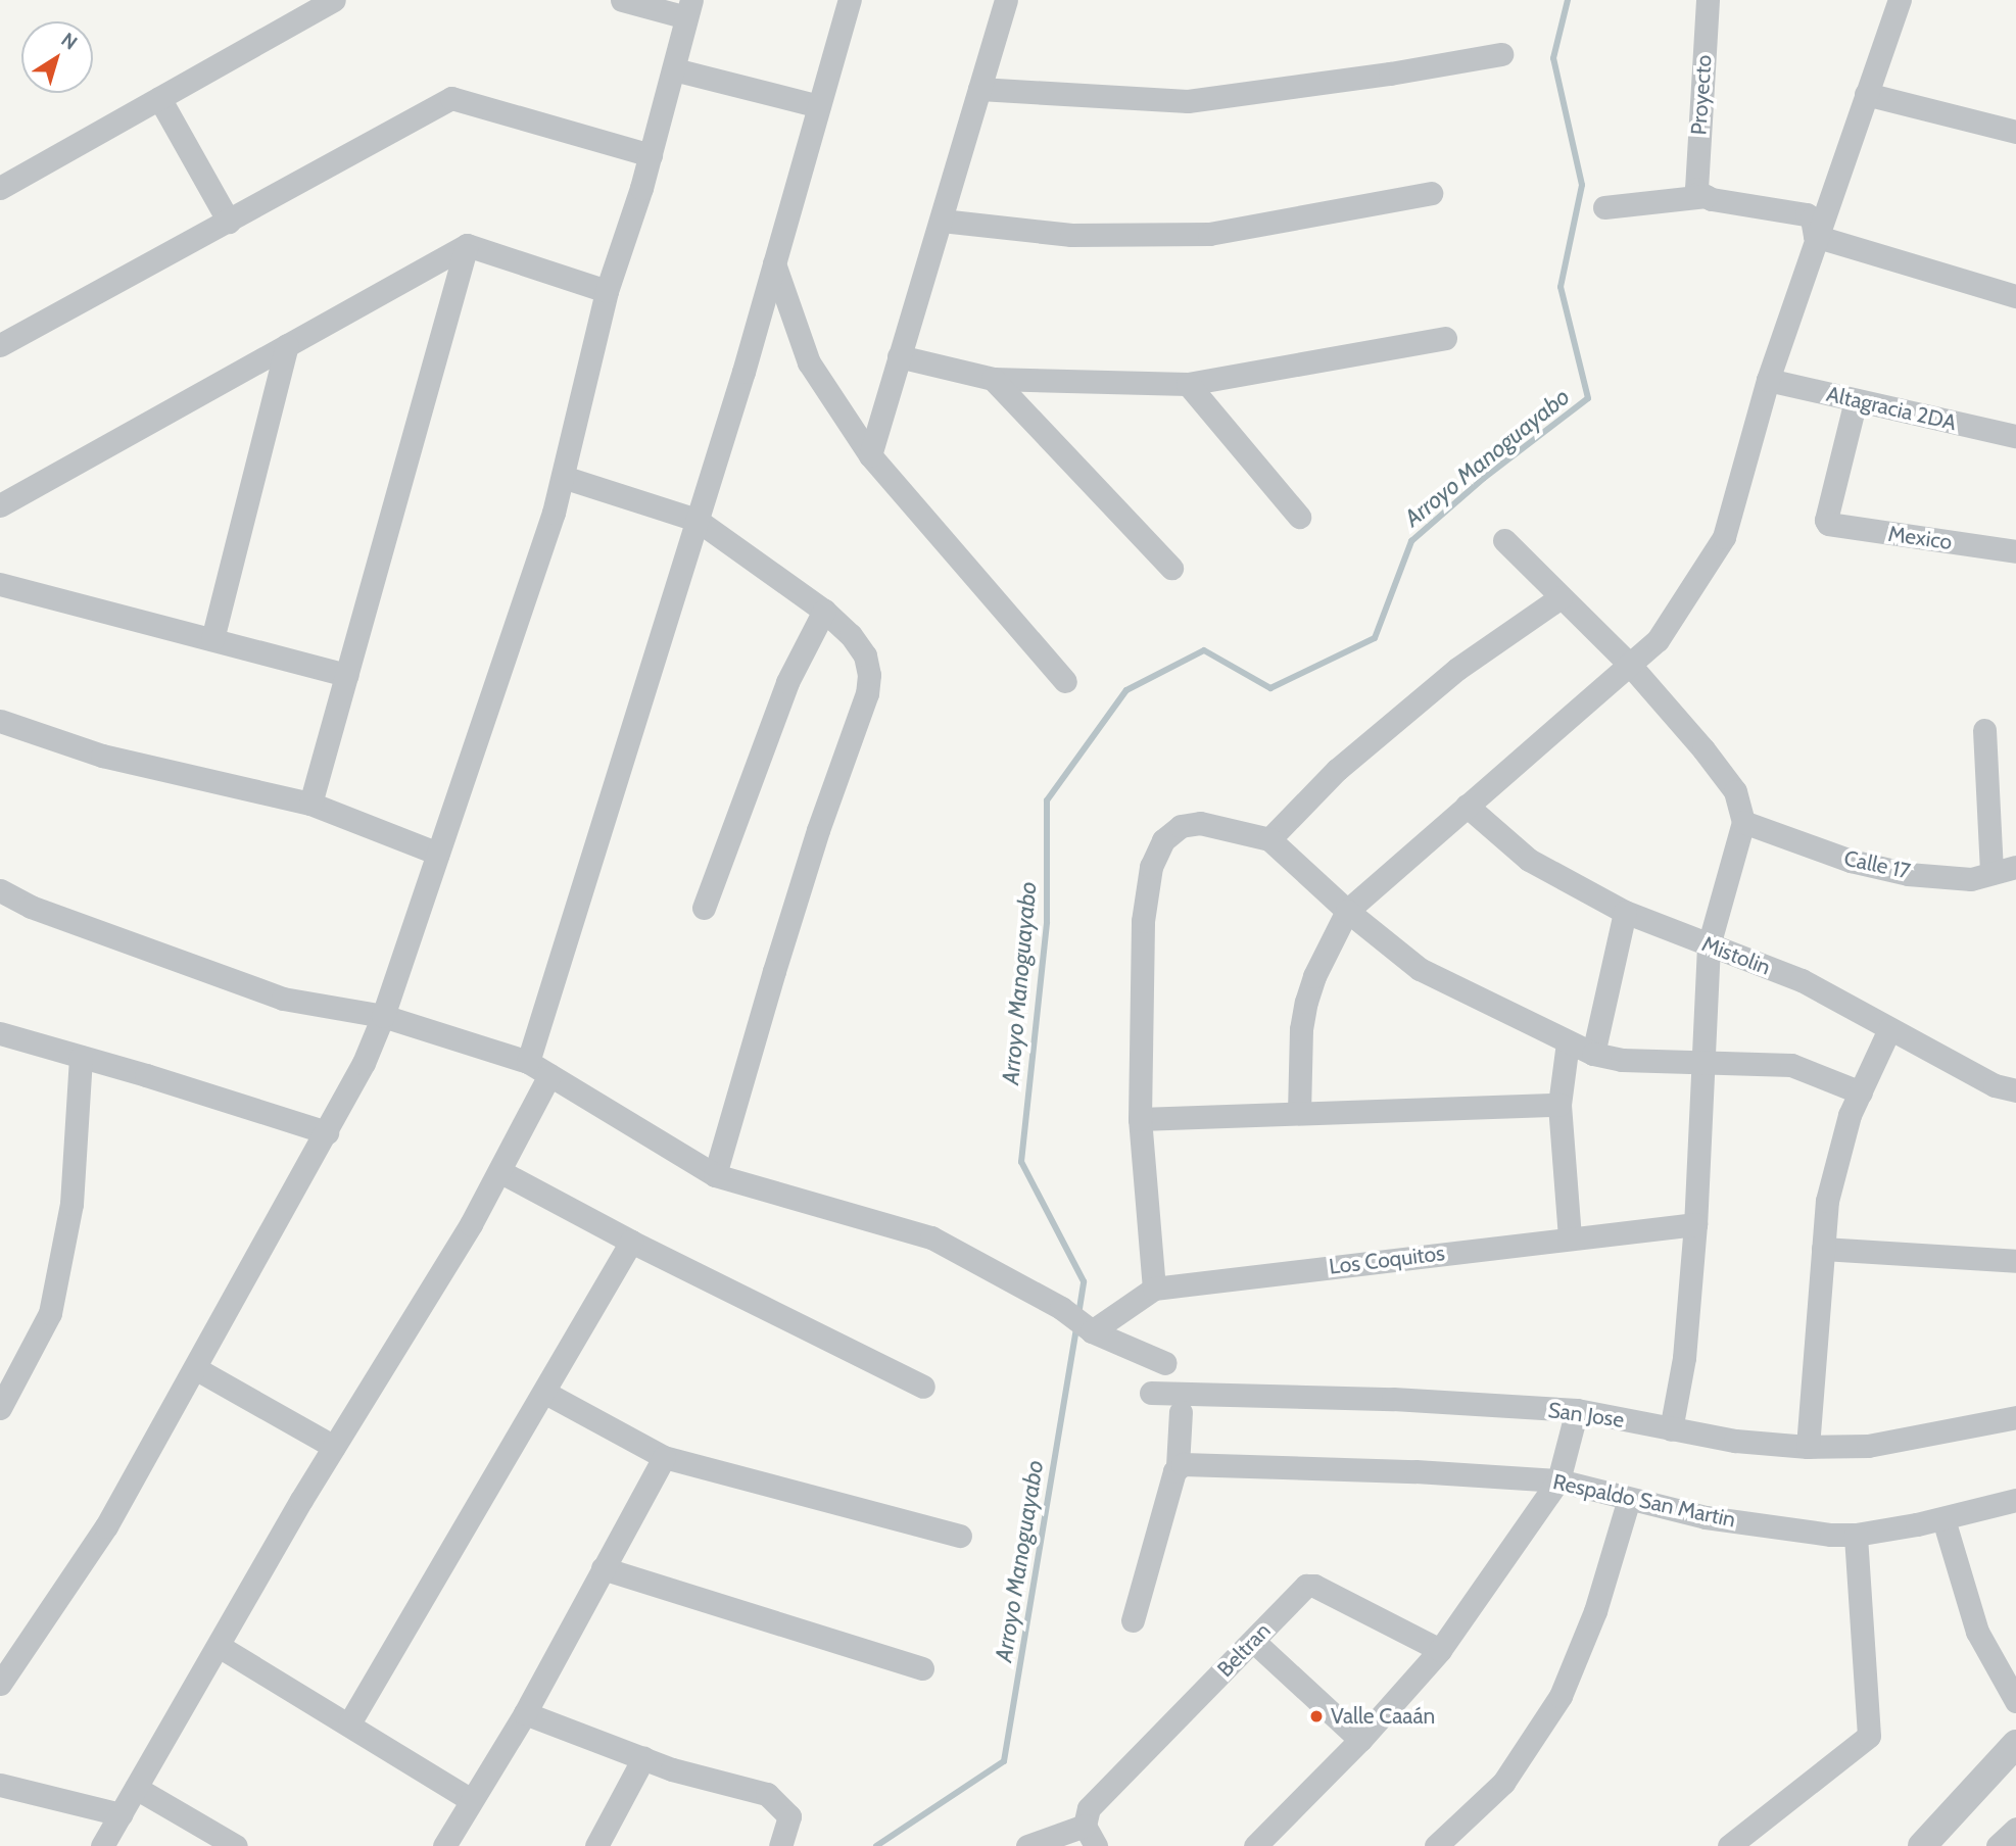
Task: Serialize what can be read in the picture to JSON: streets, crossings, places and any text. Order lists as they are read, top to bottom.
{
  "streets": {
    "street": [
      "Proyecto",
      "Altagracia 2DA",
      "Mexico",
      "Calle 17",
      "Mistolin",
      "Los Coquitos",
      "San Jose",
      "Respaldo San Martin",
      "Beltran"
    ]
  },
  "crossings": [
    ["Altagracia 2DA", "Mexico"]
  ],
  "water": ["Arroyo Manoguayabo"],
  "places": ["Valle Caaán"],
  "north": "top right"
}
